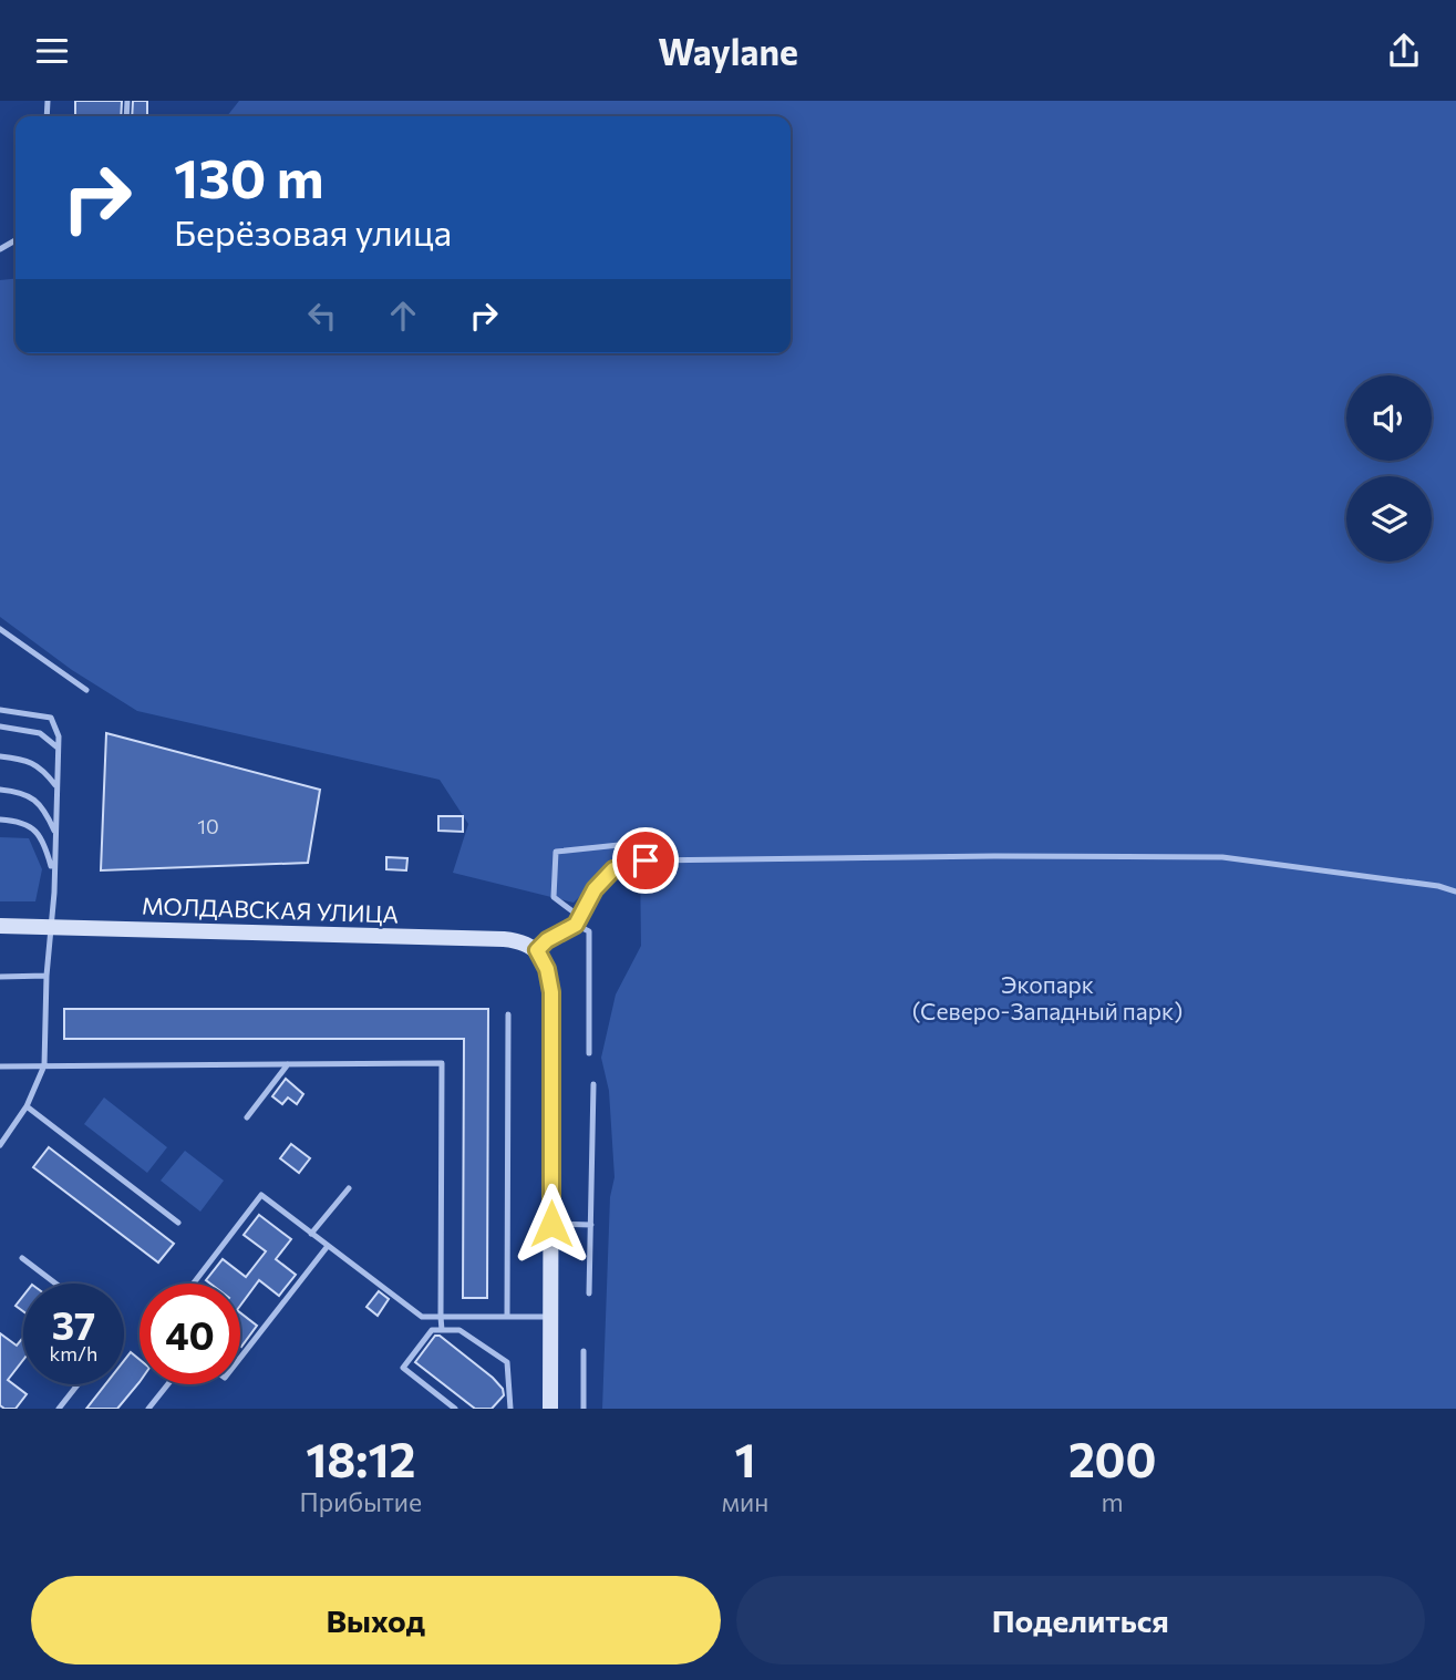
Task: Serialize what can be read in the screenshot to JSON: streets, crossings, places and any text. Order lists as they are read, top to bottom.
{
  "streets": {
    "street": ["МОЛДАВСКАЯ УЛИЦА"]
  },
  "parks": ["Экопарк (Северо-Западный парк)"],
  "house_numbers": ["10"],
  "page": {
    "header": "Waylane",
    "turn": ["130 m", "Берёзовая улица"],
    "speed": "37 km/h",
    "limit": "40",
    "eta": [
      "18:12",
      "Прибытие",
      "1",
      "мин",
      "200",
      "m"
    ],
    "buttons": ["Выход", "Поделиться"]
  }
}
